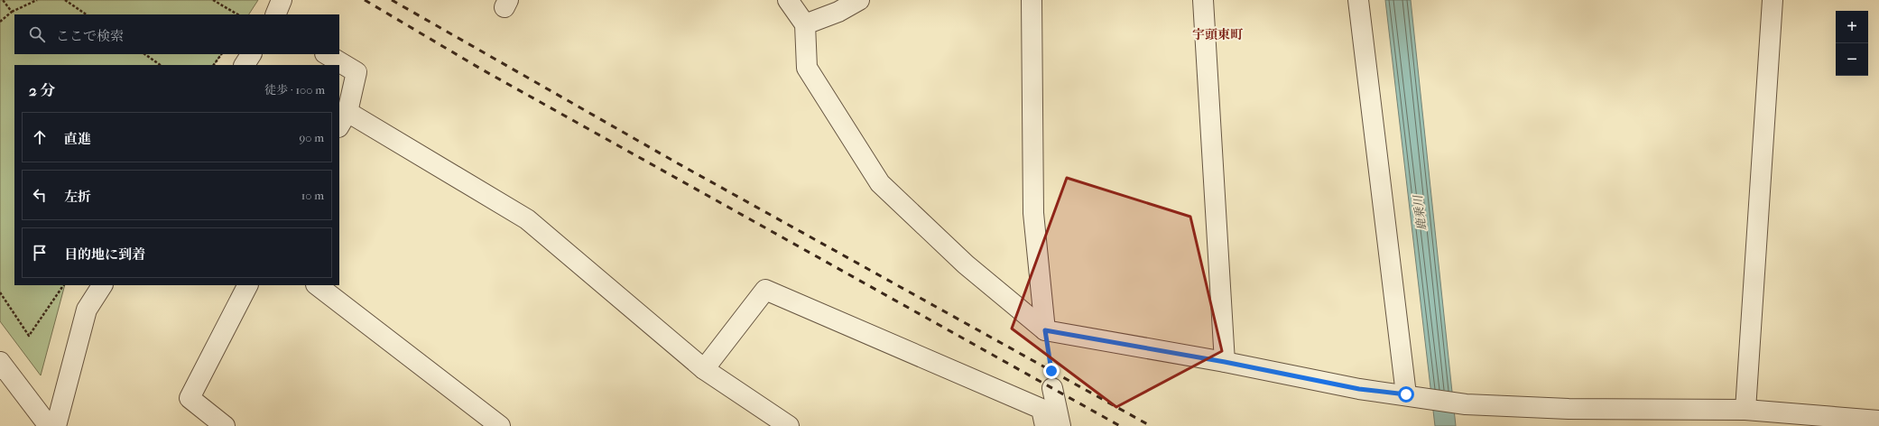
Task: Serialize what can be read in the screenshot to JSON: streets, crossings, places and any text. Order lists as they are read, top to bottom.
{
  "districts": ["宇頭東町"],
  "water": ["鹿乗川"],
  "page": {
    "map_buttons": ["+", "−"],
    "search": "ここで検索",
    "heading": ["2 分", "徒歩 · 100 m"],
    "list": [
      ["直進", "90 m"],
      ["左折", "10 m"],
      "目的地に到着"
    ]
  }
}
